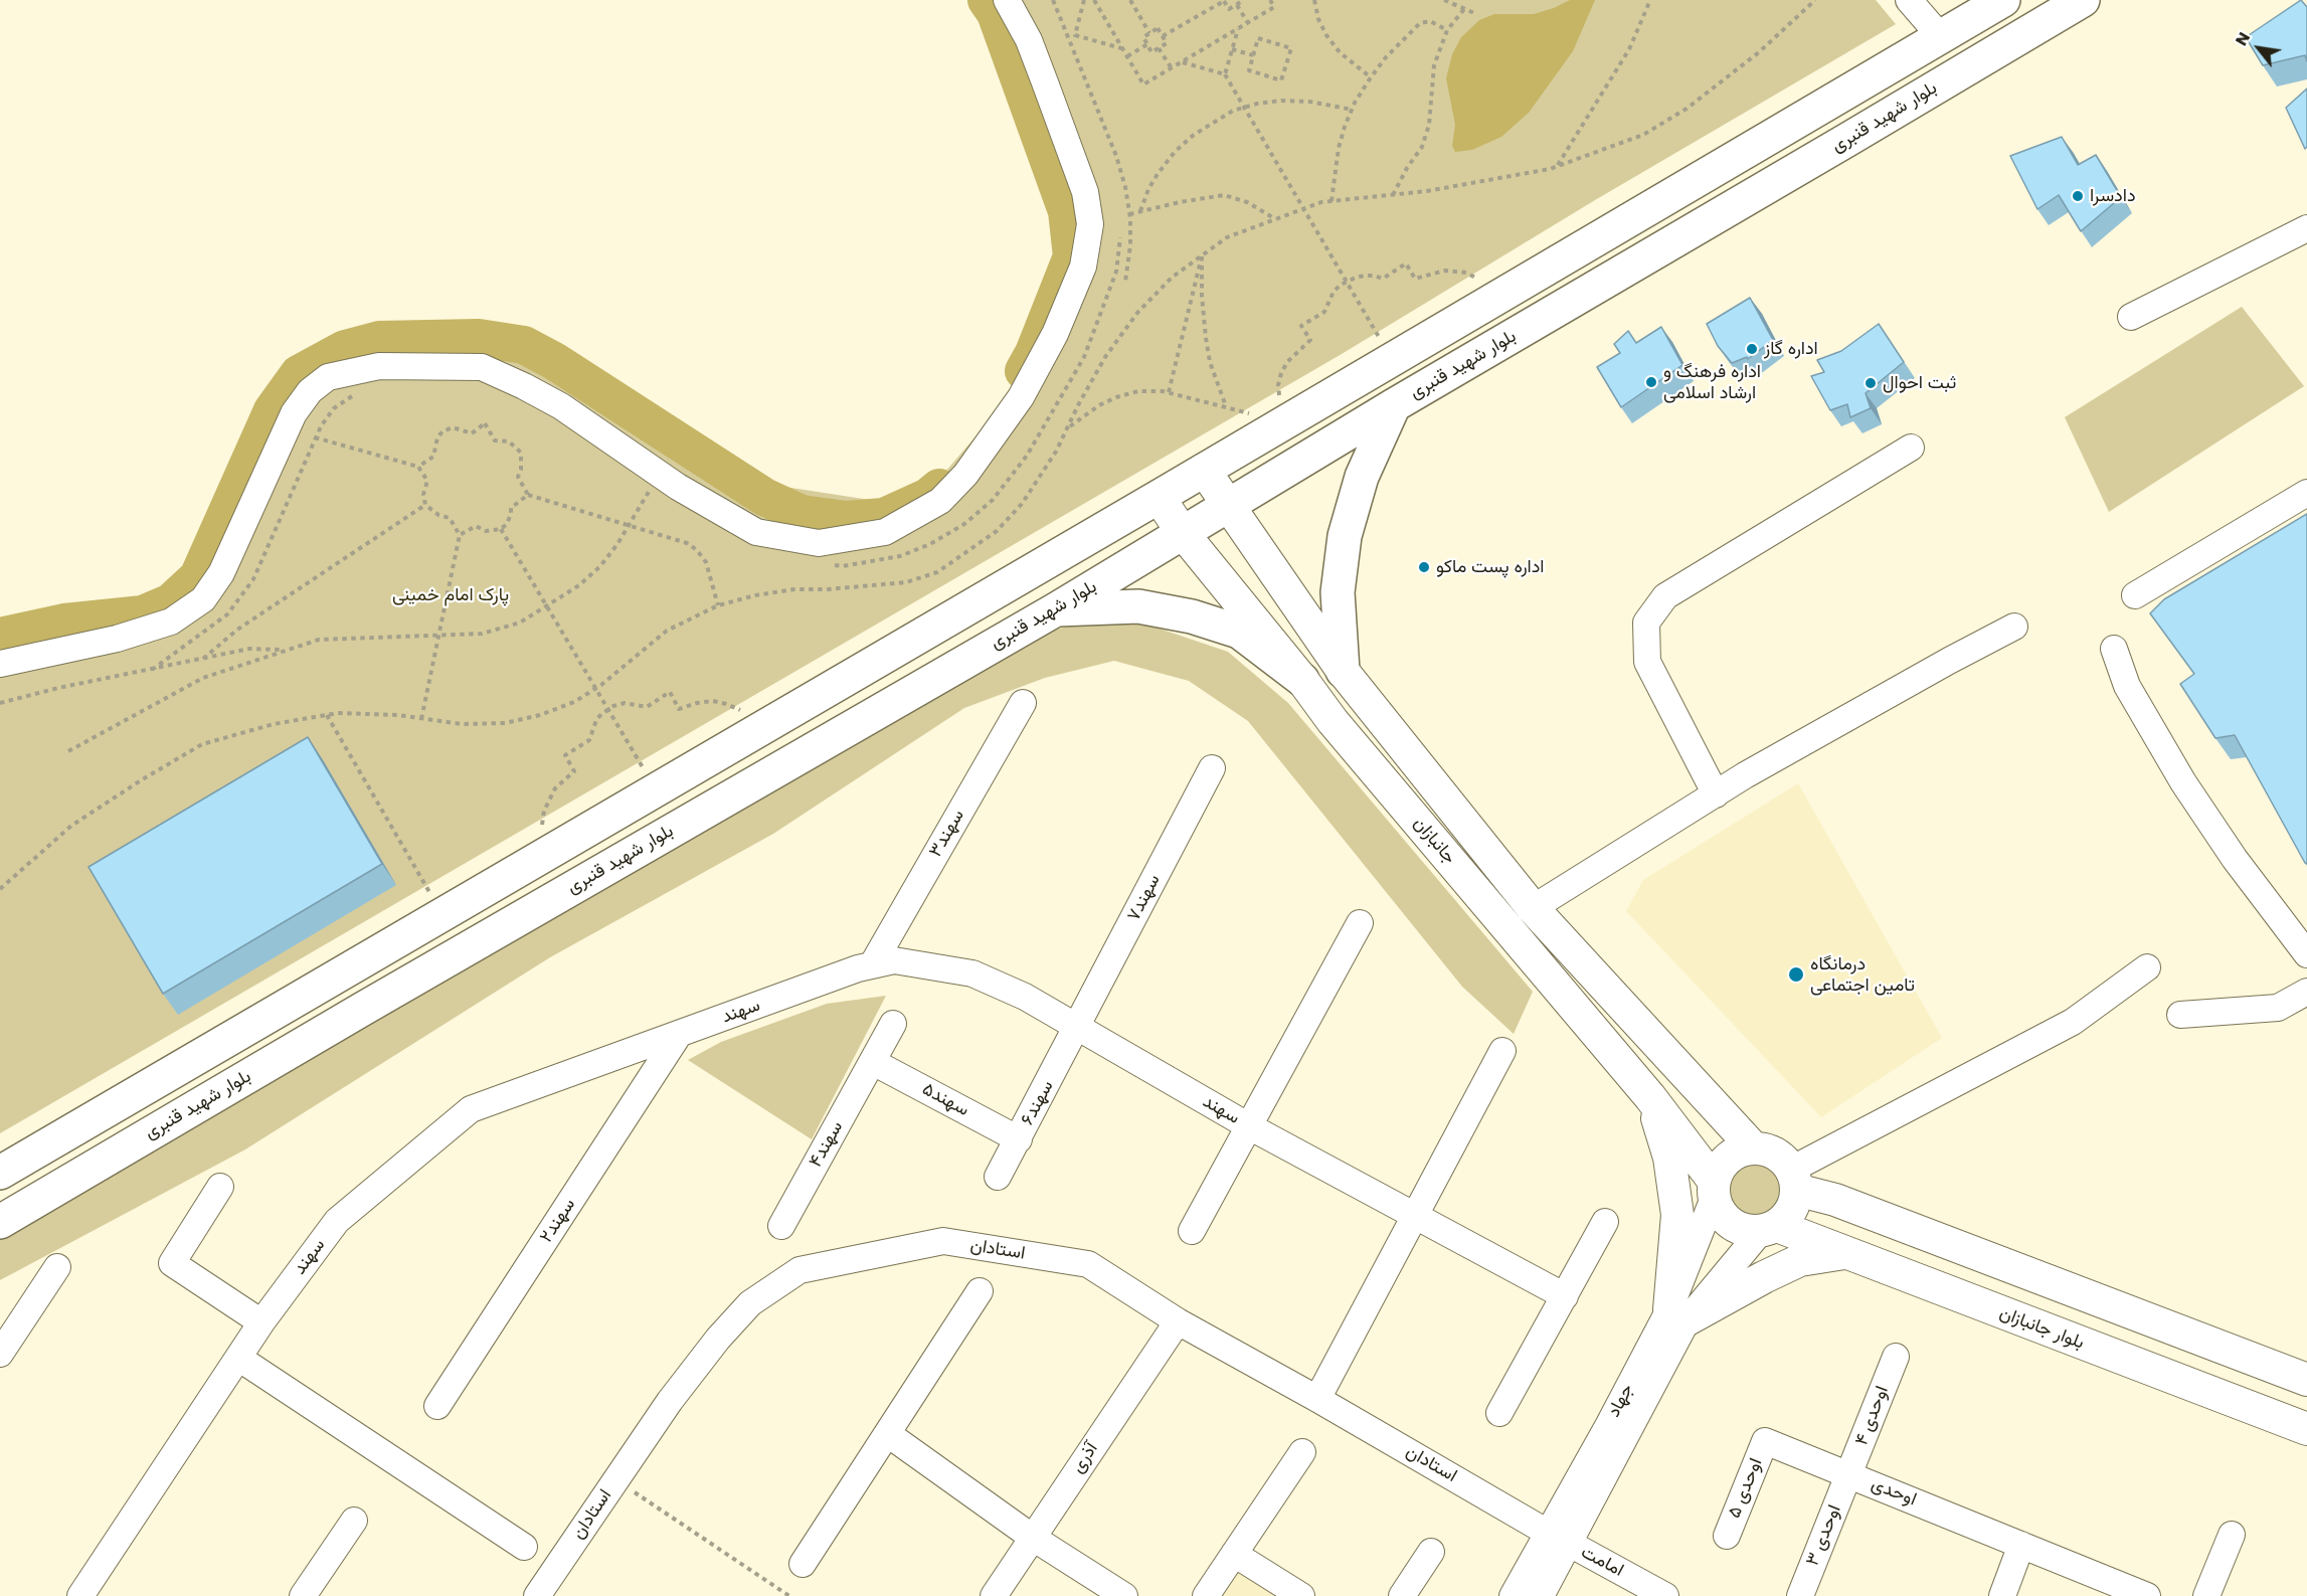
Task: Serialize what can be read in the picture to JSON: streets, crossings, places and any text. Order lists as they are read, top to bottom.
{
  "streets": {
    "highway": ["بلوار شهید قنبری"],
    "main road": ["جانبازان", "بلوار جانبازان"],
    "street": [
      "سهند۳",
      "سهند۷",
      "سهند",
      "سهند۵",
      "سهند۶",
      "سهند۴",
      "سهند۲",
      "استادان",
      "جهاد",
      "اوحدی ۴",
      "آذری",
      "اوحدی ۵",
      "اوحدی",
      "اوحدی ۳",
      "امامت"
    ]
  },
  "crossings": [
    ["بلوار شهید قنبری", "جانبازان"],
    ["سهند۳", "سهند"],
    ["جانبازان", "بلوار جانبازان"],
    ["جانبازان", "جهاد"],
    ["سهند۷", "سهند"],
    ["سهند۷", "سهند۶"],
    ["سهند", "سهند۶"],
    ["سهند", "سهند۲"],
    ["سهند۵", "سهند۶"],
    ["سهند۵", "سهند۴"],
    ["استادان", "جهاد"],
    ["استادان", "آذری"],
    ["استادان", "امامت"],
    ["بلوار جانبازان", "جهاد"],
    ["جهاد", "امامت"],
    ["اوحدی ۴", "اوحدی"],
    ["اوحدی ۴", "اوحدی ۳"],
    ["اوحدی ۵", "اوحدی"],
    ["اوحدی", "اوحدی ۳"]
  ],
  "parks": ["پارک امام خمینی"],
  "places": [
    "دادسرا",
    "اداره گاز",
    "اداره فرهنگ و ارشاد اسلامی",
    "ثبت احوال",
    "اداره پست ماکو",
    "درمانگاه تامین اجتماعی"
  ],
  "north": "top left"
}
